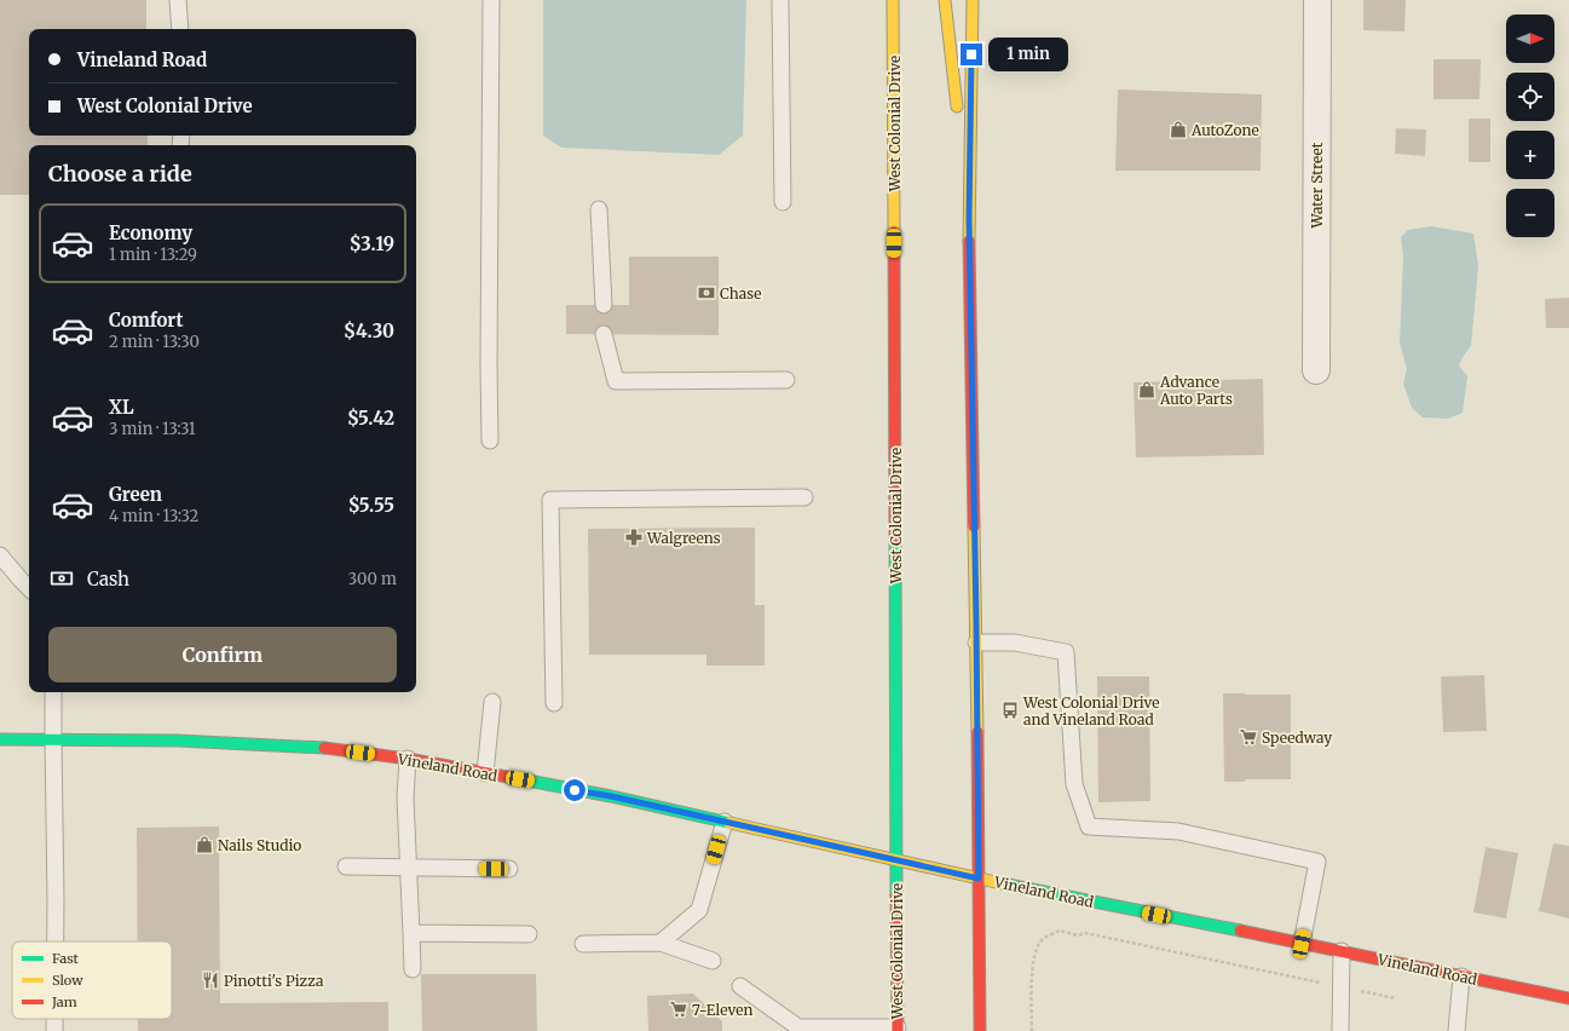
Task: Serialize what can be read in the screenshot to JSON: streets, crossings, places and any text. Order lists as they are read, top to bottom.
{
  "streets": {
    "main road": ["West Colonial Drive", "Vineland Road"],
    "street": ["Water Street"]
  },
  "crossings": [
    ["West Colonial Drive", "Vineland Road"]
  ],
  "places": {
    "shop": ["AutoZone", "Advance Auto Parts", "Nails Studio"],
    "bank": ["Chase"],
    "pharmacy": ["Walgreens"],
    "bus stop": ["West Colonial Drive and Vineland Road"],
    "supermarket": ["Speedway", "7-Eleven"],
    "restaurant": ["Pinotti's Pizza"]
  },
  "legend": ["Fast", "Slow", "Jam"],
  "north": "right",
  "page": {
    "map_buttons": ["+", "−"],
    "banner": ["Vineland Road", "West Colonial Drive"],
    "bubble": "1 min",
    "heading": "Choose a ride",
    "list": [
      {
        "name": "Economy",
        "note": "1 min · 13:29",
        "value": "$3.19"
      },
      {
        "name": "Comfort",
        "note": "2 min · 13:30",
        "value": "$4.30"
      },
      {
        "name": "XL",
        "note": "3 min · 13:31",
        "value": "$5.42"
      },
      {
        "name": "Green",
        "note": "4 min · 13:32",
        "value": "$5.55"
      }
    ],
    "pay": ["Cash", "300 m"],
    "buttons": "Confirm"
  }
}
